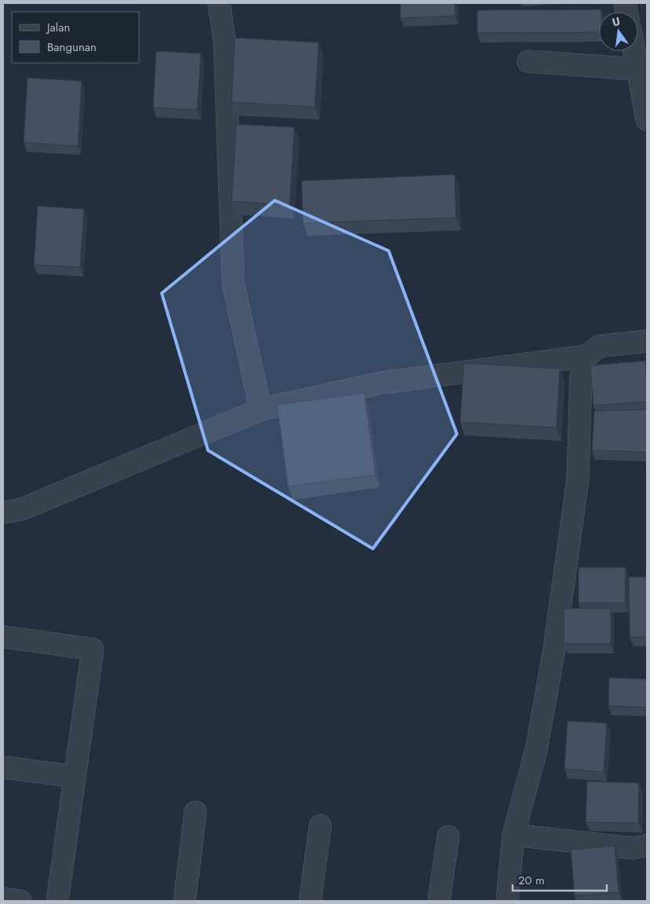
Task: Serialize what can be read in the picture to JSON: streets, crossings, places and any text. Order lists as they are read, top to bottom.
{
  "legend": ["Jalan", "Bangunan"],
  "scale_bar": "20 m",
  "north": "top"
}
